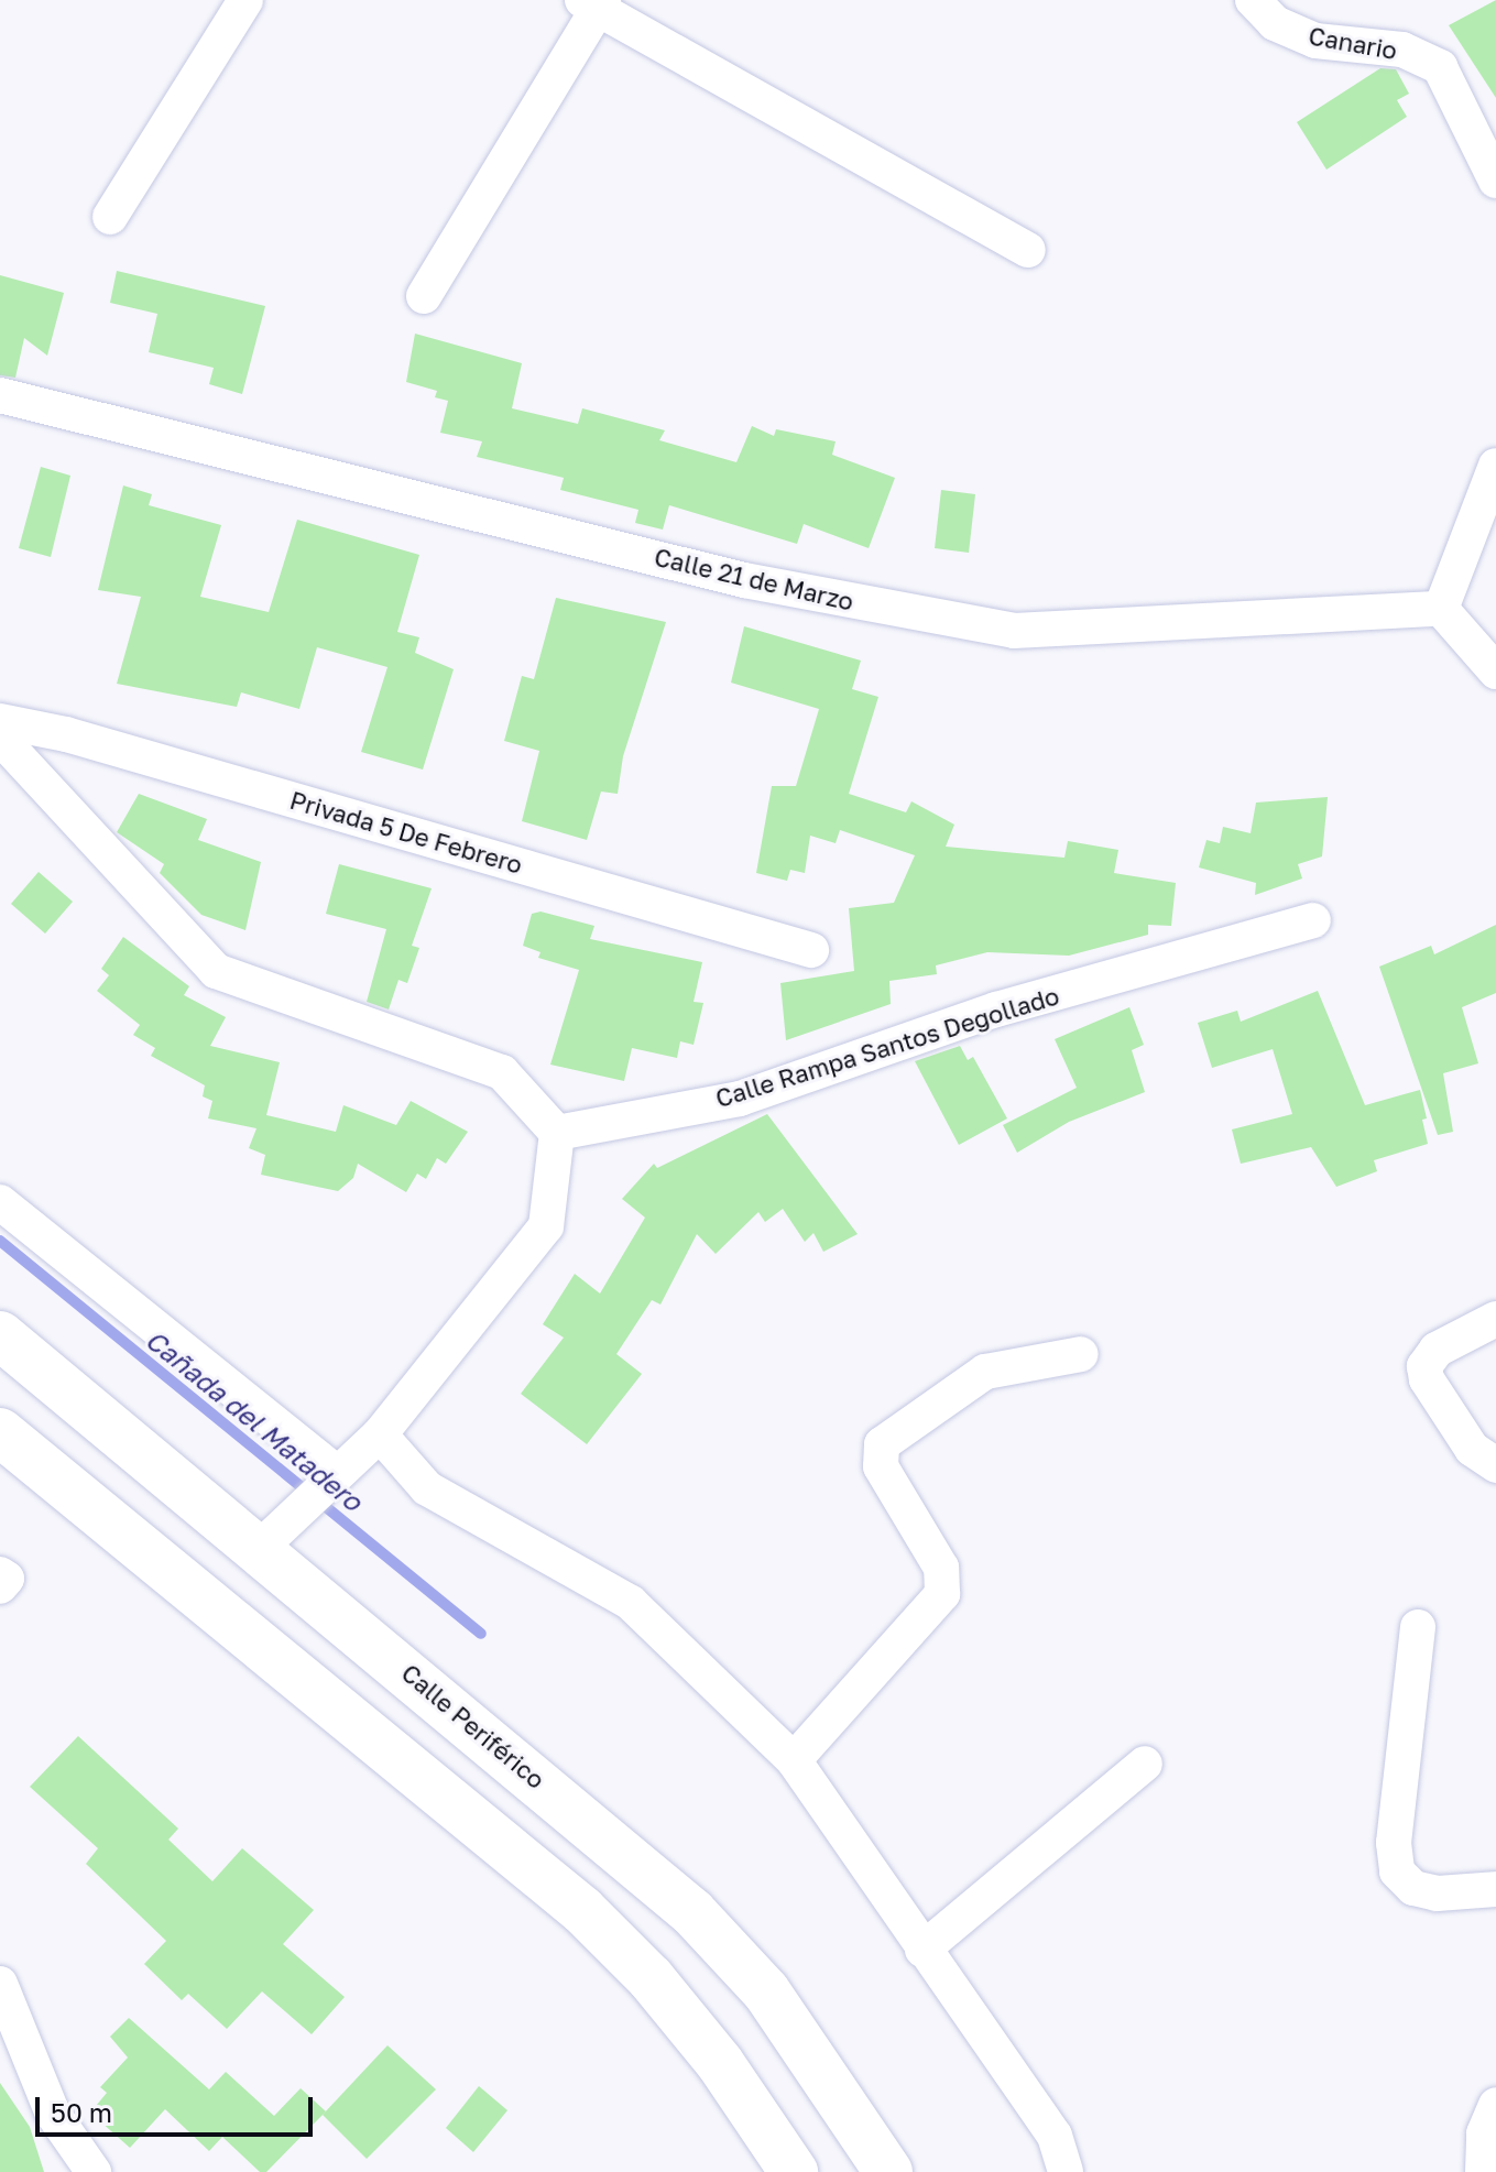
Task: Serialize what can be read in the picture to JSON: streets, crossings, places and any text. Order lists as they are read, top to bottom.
{
  "streets": {
    "highway": ["Calle Periférico"],
    "street": [
      "Canario",
      "Calle 21 de Marzo",
      "Privada 5 De Febrero",
      "Calle Rampa Santos Degollado"
    ]
  },
  "water": ["Cañada del Matadero"],
  "scale_bar": "50 m"
}
